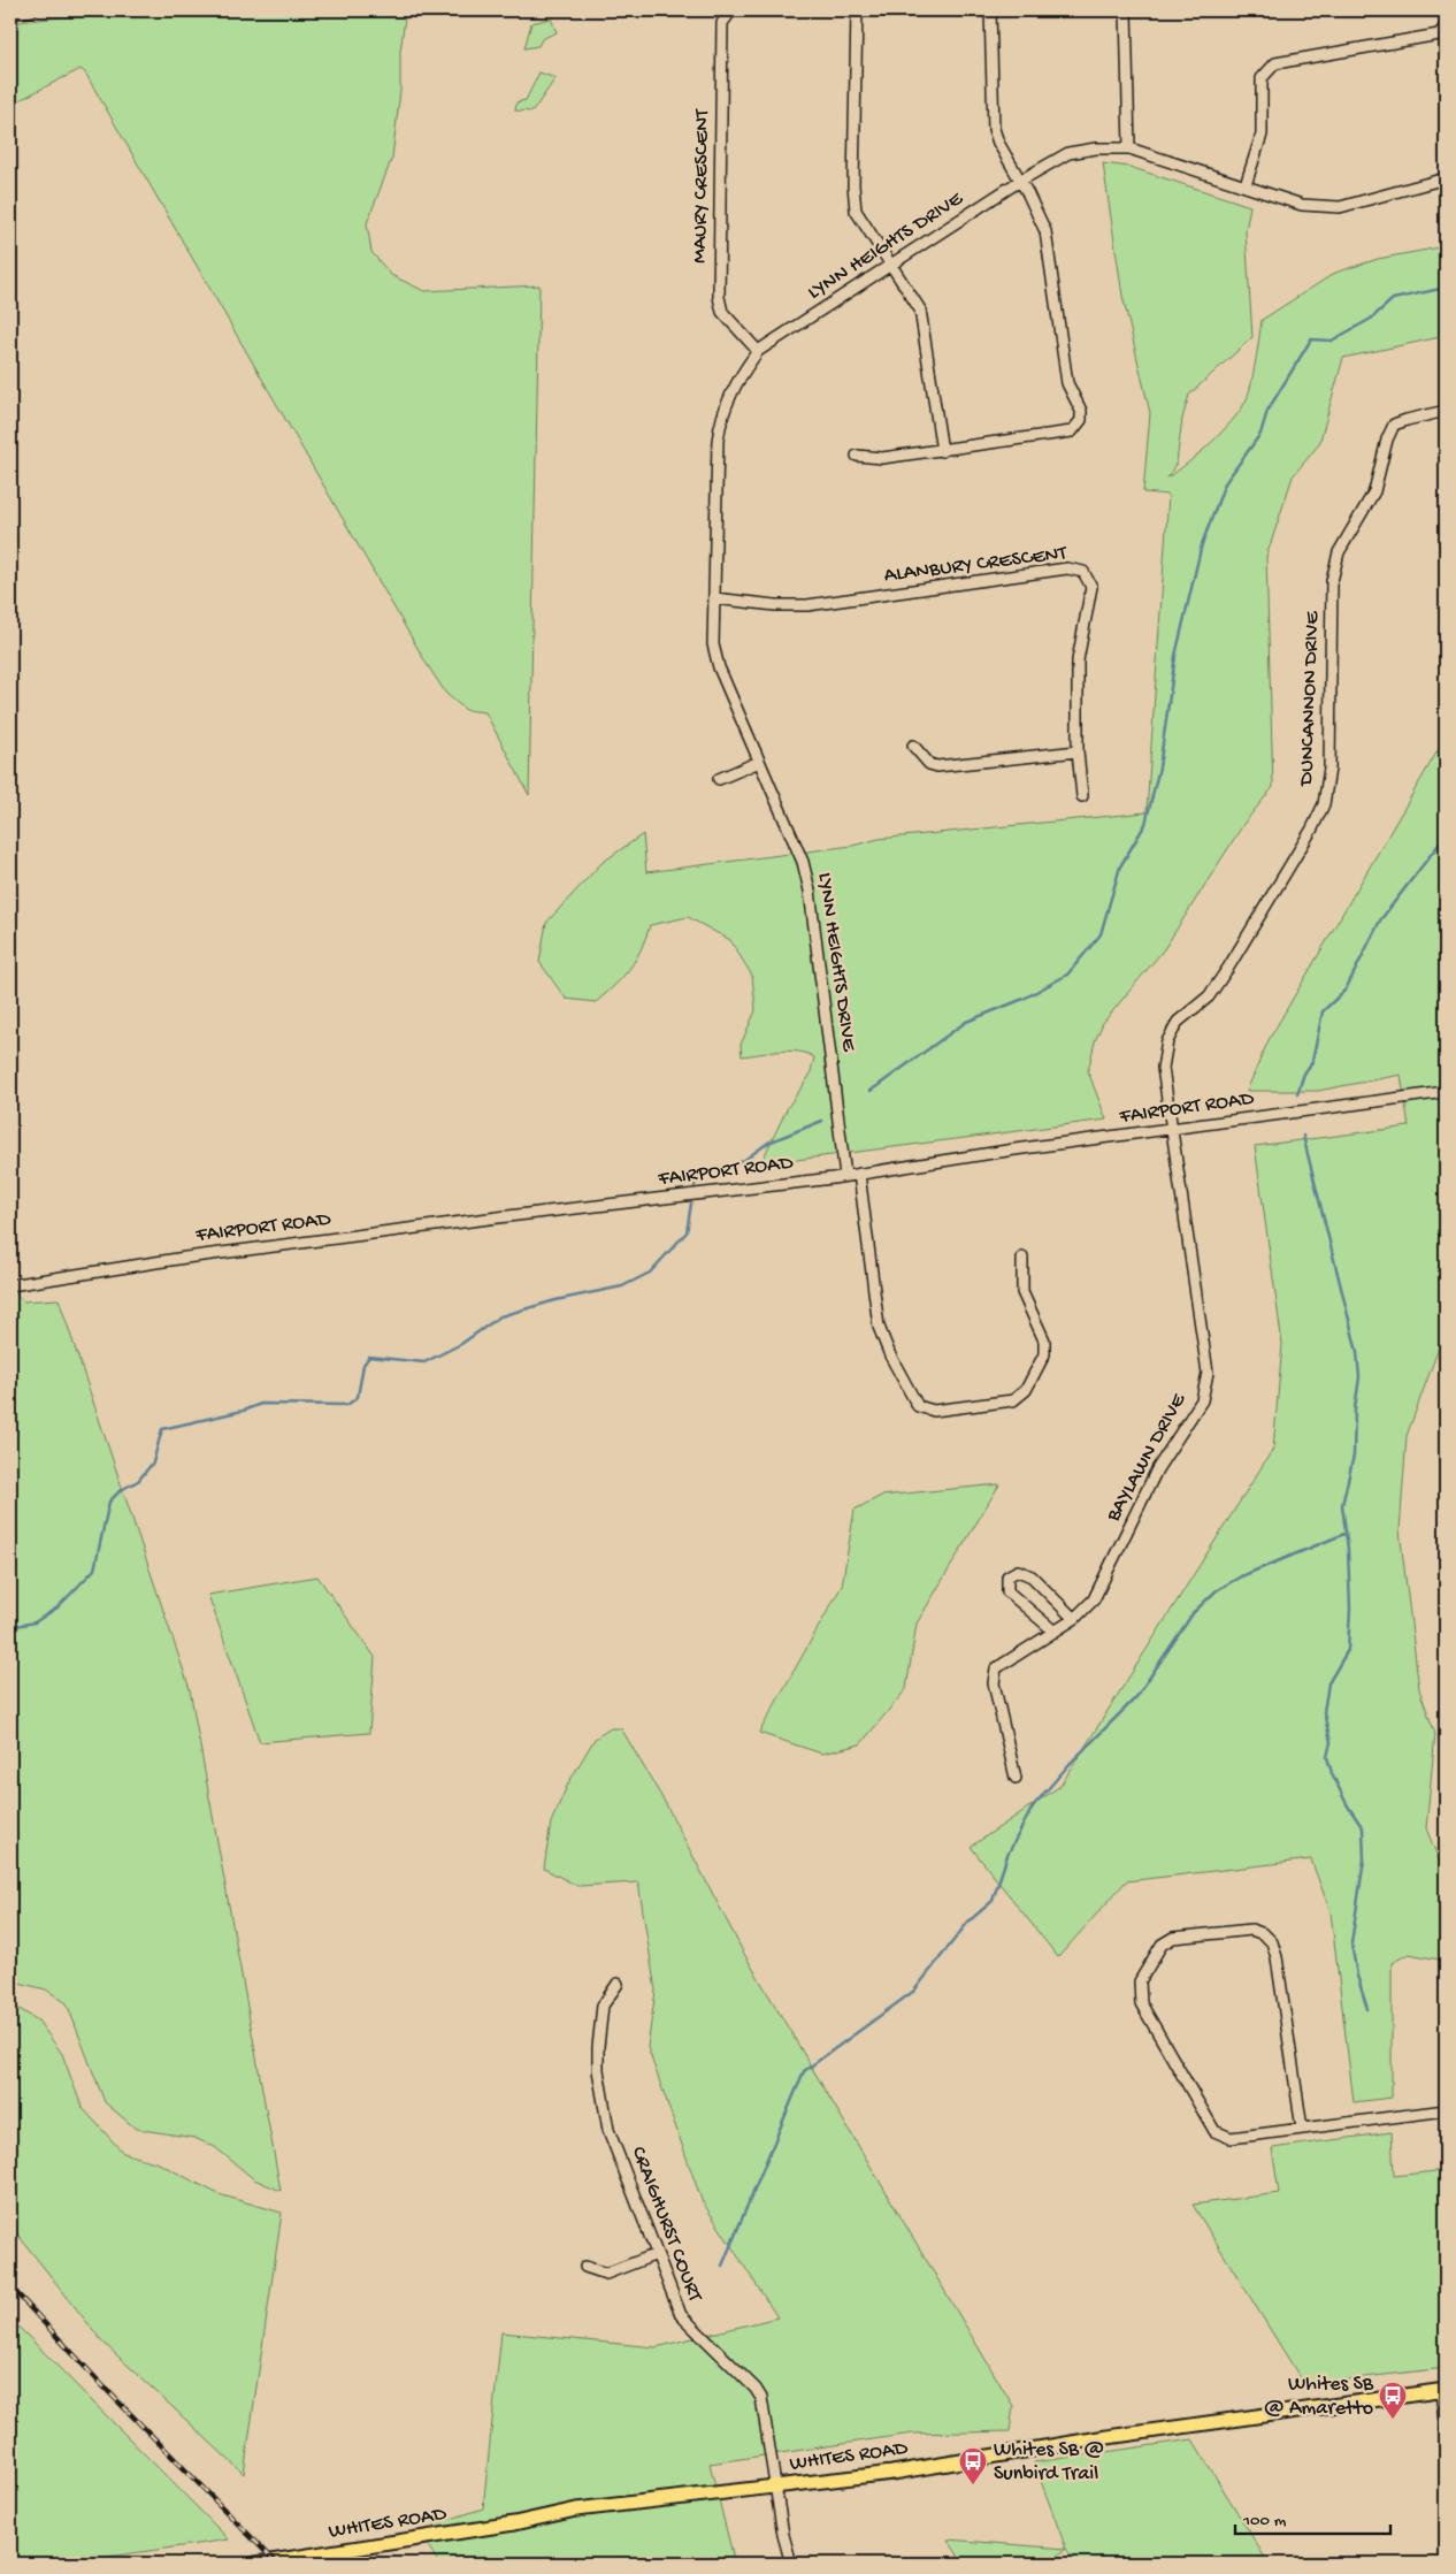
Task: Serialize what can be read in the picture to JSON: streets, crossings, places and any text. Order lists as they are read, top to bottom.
{
  "streets": {
    "main road": ["WHITES ROAD"],
    "street": [
      "MAURY CRESCENT",
      "LYNN HEIGHTS DRIVE",
      "ALANBURY CRESCENT",
      "DUNCANNON DRIVE",
      "FAIRPORT ROAD",
      "BAYLAWN DRIVE",
      "CRAIGHURST COURT"
    ]
  },
  "crossings": [
    ["MAURY CRESCENT", "LYNN HEIGHTS DRIVE"],
    ["LYNN HEIGHTS DRIVE", "ALANBURY CRESCENT"],
    ["LYNN HEIGHTS DRIVE", "FAIRPORT ROAD"],
    ["DUNCANNON DRIVE", "FAIRPORT ROAD"],
    ["DUNCANNON DRIVE", "BAYLAWN DRIVE"],
    ["FAIRPORT ROAD", "BAYLAWN DRIVE"],
    ["CRAIGHURST COURT", "WHITES ROAD"]
  ],
  "places": {
    "bus stop": ["Whites SB @ Amaretto", "Whites SB @ Sunbird Trail"]
  },
  "scale_bar": "100 m"
}
